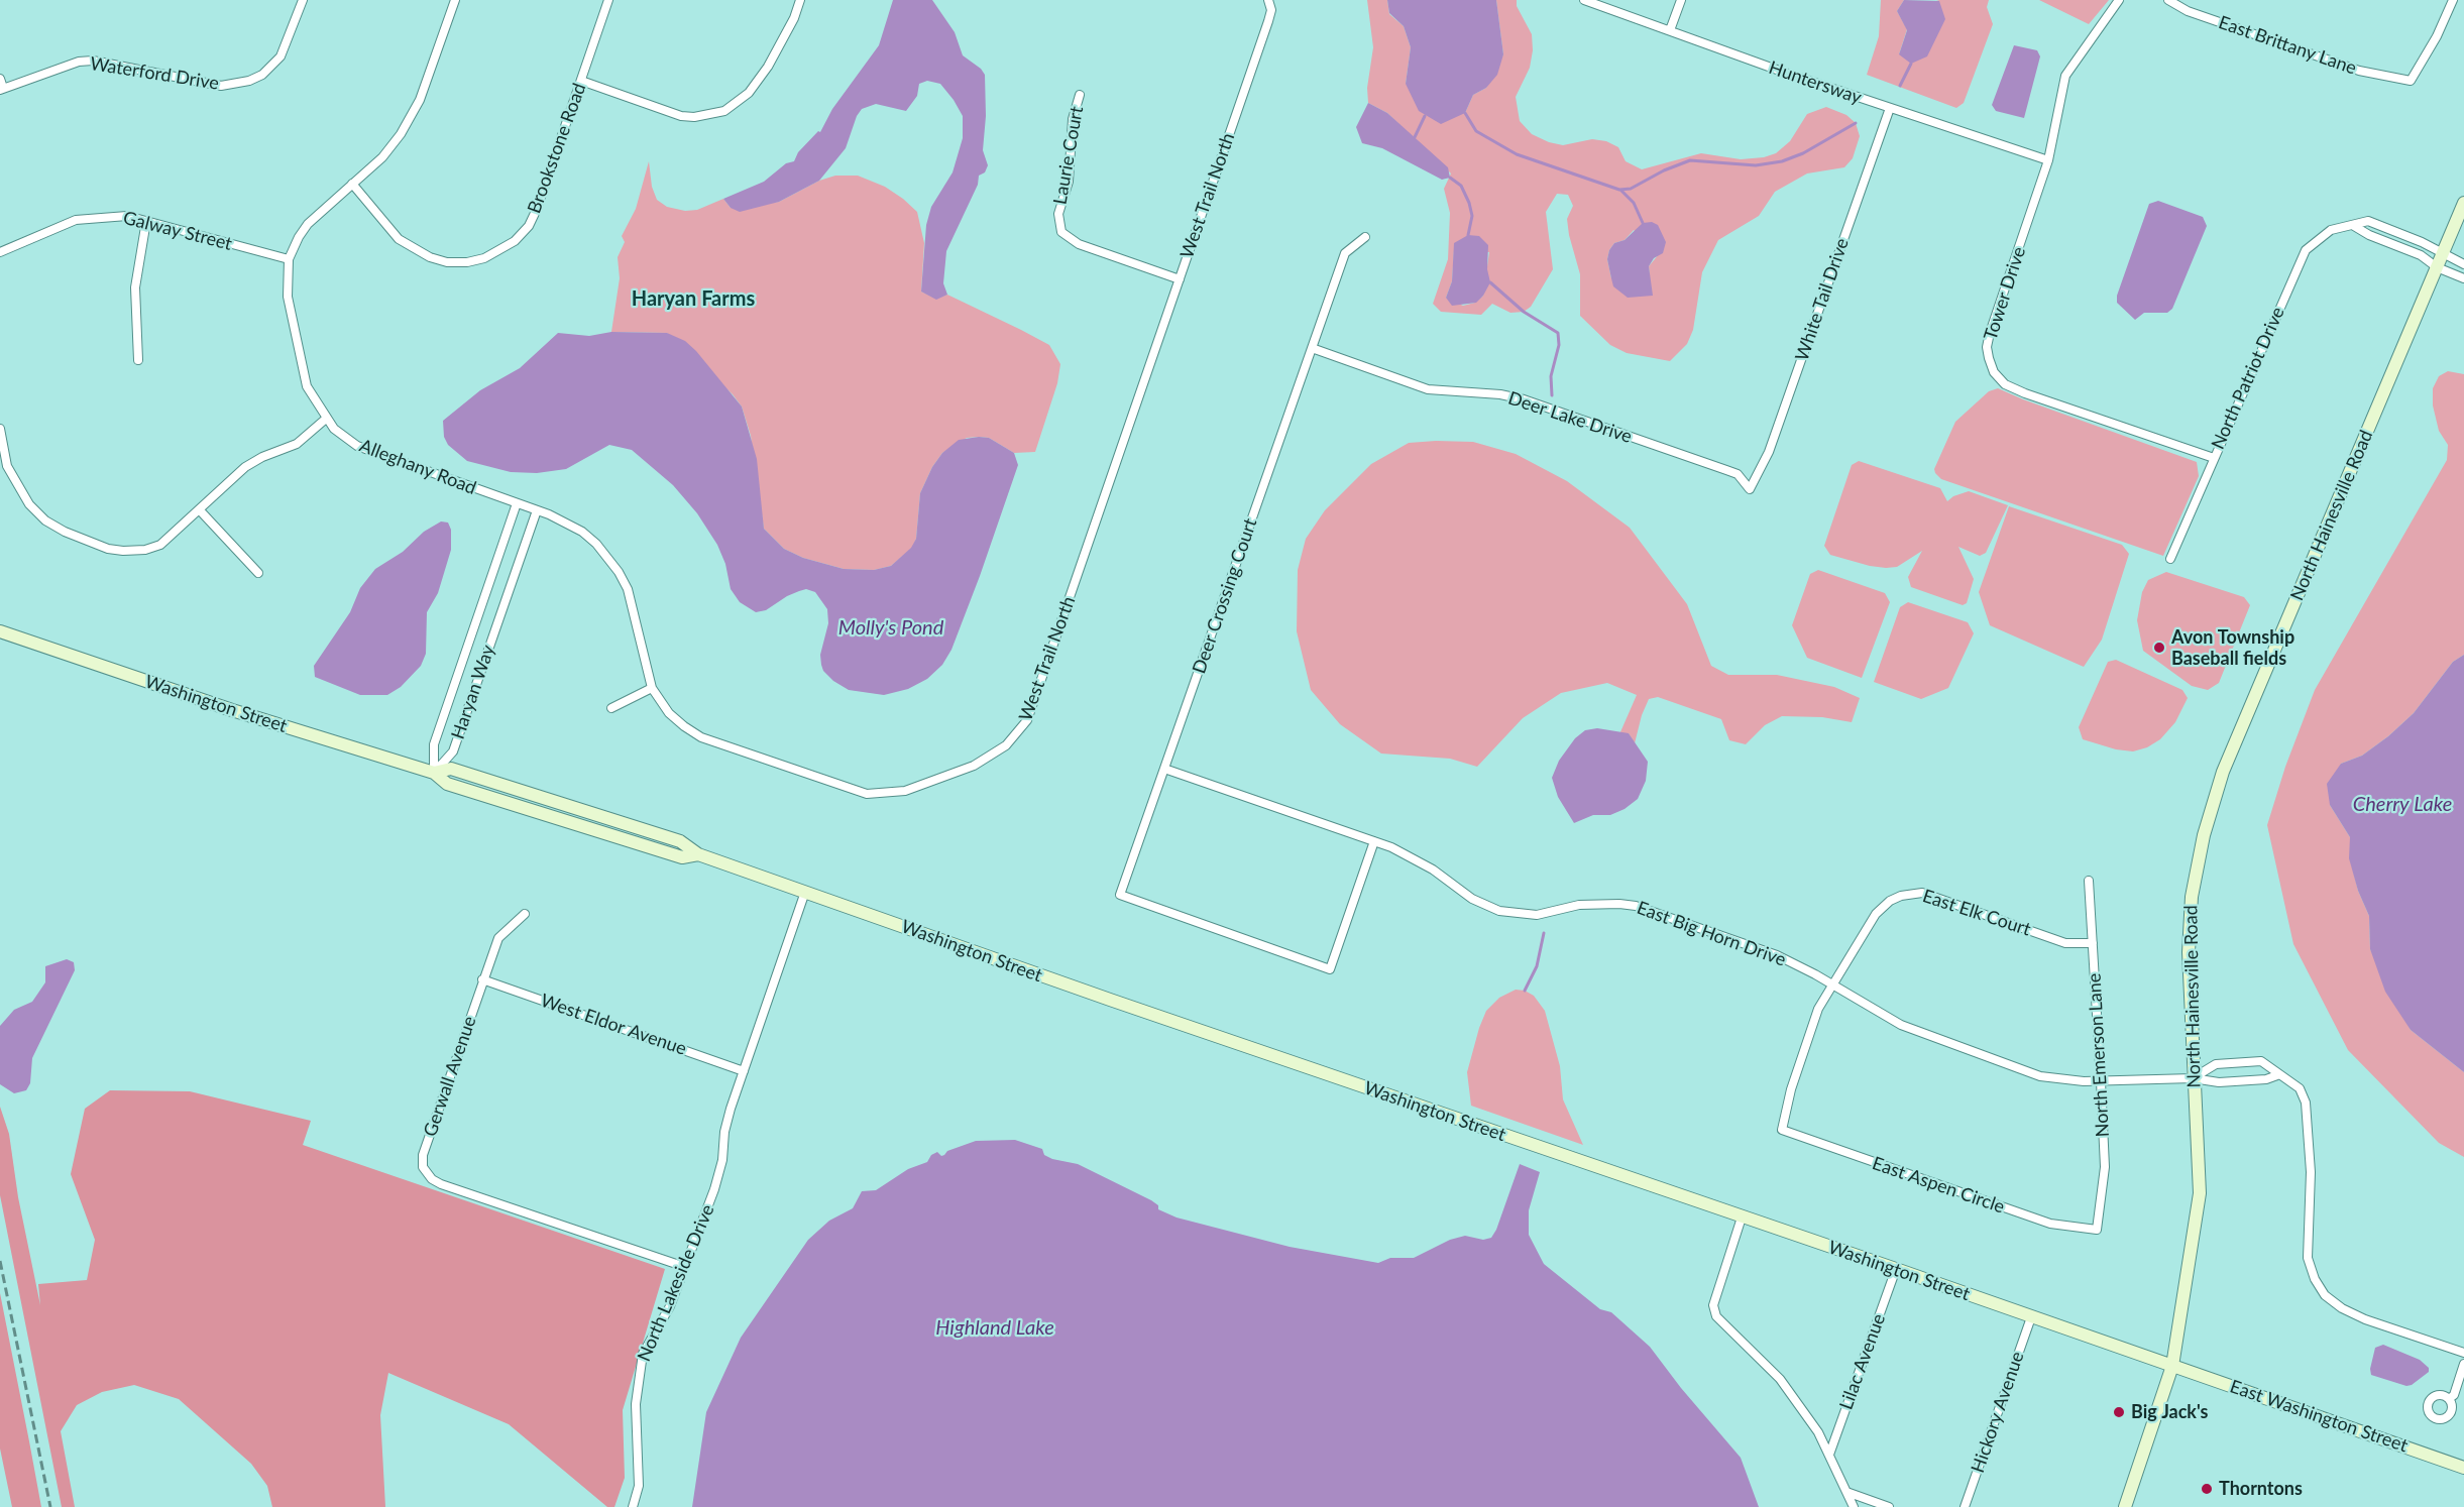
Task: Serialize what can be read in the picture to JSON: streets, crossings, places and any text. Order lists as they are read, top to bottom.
{
  "streets": {
    "main road": ["North Hainesville Road", "Washington Street", "East Washington Street"],
    "street": [
      "East Brittany Lane",
      "Waterford Drive",
      "Huntersway",
      "Brookstone Road",
      "Laurie Court",
      "West Trail North",
      "Galway Street",
      "Tower Drive",
      "White Tail Drive",
      "North Patriot Drive",
      "Deer Lake Drive",
      "Alleghany Road",
      "Deer Crossing Court",
      "Haryan Way",
      "East Elk Court",
      "East Big Horn Drive",
      "West Eldor Avenue",
      "North Emerson Lane",
      "Gerwall Avenue",
      "East Aspen Circle",
      "North Lakeside Drive",
      "Lilac Avenue",
      "Hickory Avenue"
    ]
  },
  "crossings": [
    ["Huntersway", "Tower Drive"],
    ["Huntersway", "White Tail Drive"],
    ["Brookstone Road", "Alleghany Road"],
    ["Laurie Court", "West Trail North"],
    ["West Trail North", "Alleghany Road"],
    ["West Trail North", "Haryan Way"],
    ["Galway Street", "Alleghany Road"],
    ["Tower Drive", "North Patriot Drive"],
    ["White Tail Drive", "Deer Lake Drive"],
    ["North Patriot Drive", "North Hainesville Road"],
    ["Deer Lake Drive", "Deer Crossing Court"],
    ["Alleghany Road", "Haryan Way"],
    ["North Hainesville Road", "Washington Street"],
    ["North Hainesville Road", "East Big Horn Drive"],
    ["North Hainesville Road", "East Washington Street"],
    ["Deer Crossing Court", "East Big Horn Drive"],
    ["Haryan Way", "Washington Street"],
    ["Washington Street", "North Lakeside Drive"],
    ["Washington Street", "Lilac Avenue"],
    ["Washington Street", "Hickory Avenue"],
    ["Washington Street", "East Washington Street"],
    ["East Elk Court", "East Big Horn Drive"],
    ["East Elk Court", "North Emerson Lane"],
    ["East Elk Court", "East Aspen Circle"],
    ["East Big Horn Drive", "North Emerson Lane"],
    ["West Eldor Avenue", "Gerwall Avenue"],
    ["West Eldor Avenue", "North Lakeside Drive"],
    ["North Emerson Lane", "East Aspen Circle"],
    ["Gerwall Avenue", "North Lakeside Drive"]
  ],
  "districts": ["Haryan Farms"],
  "water": ["Molly's Pond", "Cherry Lake", "Highland Lake"],
  "places": ["Avon Township Baseball fields", "Big Jack's", "Thorntons"]
}
